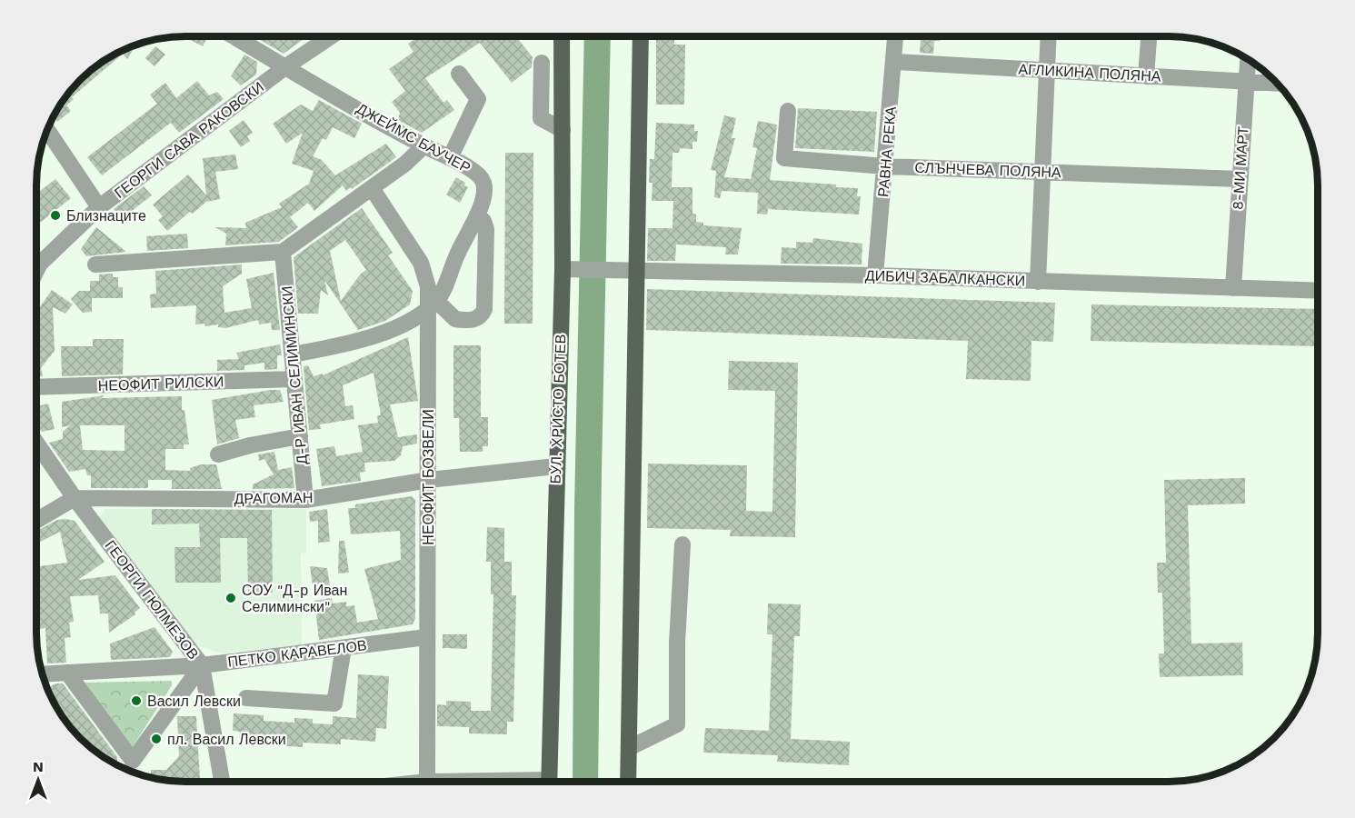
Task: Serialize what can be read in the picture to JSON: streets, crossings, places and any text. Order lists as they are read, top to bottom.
{
  "streets": {
    "main road": ["БУЛ. ХРИСТО БОТЕВ"],
    "street": [
      "АГЛИКИНА ПОЛЯНА",
      "ДЖЕЙМС БАУЧЕР",
      "ГЕОРГИ САВА РАКОВСКИ",
      "РАВНА РЕКА",
      "8-МИ МАРТ",
      "СЛЪНЧЕВА ПОЛЯНА",
      "ДИБИЧ ЗАБАЛКАНСКИ",
      "Д-Р ИВАН СЕЛИМИНСКИ",
      "НЕОФИТ РИЛСКИ",
      "НЕОФИТ БОЗВЕЛИ",
      "ДРАГОМАН",
      "ГЕОРГИ ГЮЛМЕЗОВ",
      "ПЕТКО КАРАВЕЛОВ"
    ]
  },
  "crossings": [
    ["АГЛИКИНА ПОЛЯНА", "РАВНА РЕКА"],
    ["АГЛИКИНА ПОЛЯНА", "8-МИ МАРТ"],
    ["ДЖЕЙМС БАУЧЕР", "ГЕОРГИ САВА РАКОВСКИ"],
    ["ДЖЕЙМС БАУЧЕР", "НЕОФИТ БОЗВЕЛИ"],
    ["РАВНА РЕКА", "СЛЪНЧЕВА ПОЛЯНА"],
    ["РАВНА РЕКА", "ДИБИЧ ЗАБАЛКАНСКИ"],
    ["8-МИ МАРТ", "СЛЪНЧЕВА ПОЛЯНА"],
    ["8-МИ МАРТ", "ДИБИЧ ЗАБАЛКАНСКИ"],
    ["ДИБИЧ ЗАБАЛКАНСКИ", "БУЛ. ХРИСТО БОТЕВ"],
    ["Д-Р ИВАН СЕЛИМИНСКИ", "НЕОФИТ РИЛСКИ"],
    ["Д-Р ИВАН СЕЛИМИНСКИ", "ДРАГОМАН"],
    ["БУЛ. ХРИСТО БОТЕВ", "ДРАГОМАН"],
    ["НЕОФИТ БОЗВЕЛИ", "ДРАГОМАН"],
    ["НЕОФИТ БОЗВЕЛИ", "ПЕТКО КАРАВЕЛОВ"],
    ["ДРАГОМАН", "ГЕОРГИ ГЮЛМЕЗОВ"],
    ["ГЕОРГИ ГЮЛМЕЗОВ", "ПЕТКО КАРАВЕЛОВ"]
  ],
  "places": [
    "Близнаците",
    "СОУ \"Д-р Иван Селимински\"",
    "Васил Левски",
    "пл. Васил Левски"
  ],
  "north": "top"
}
